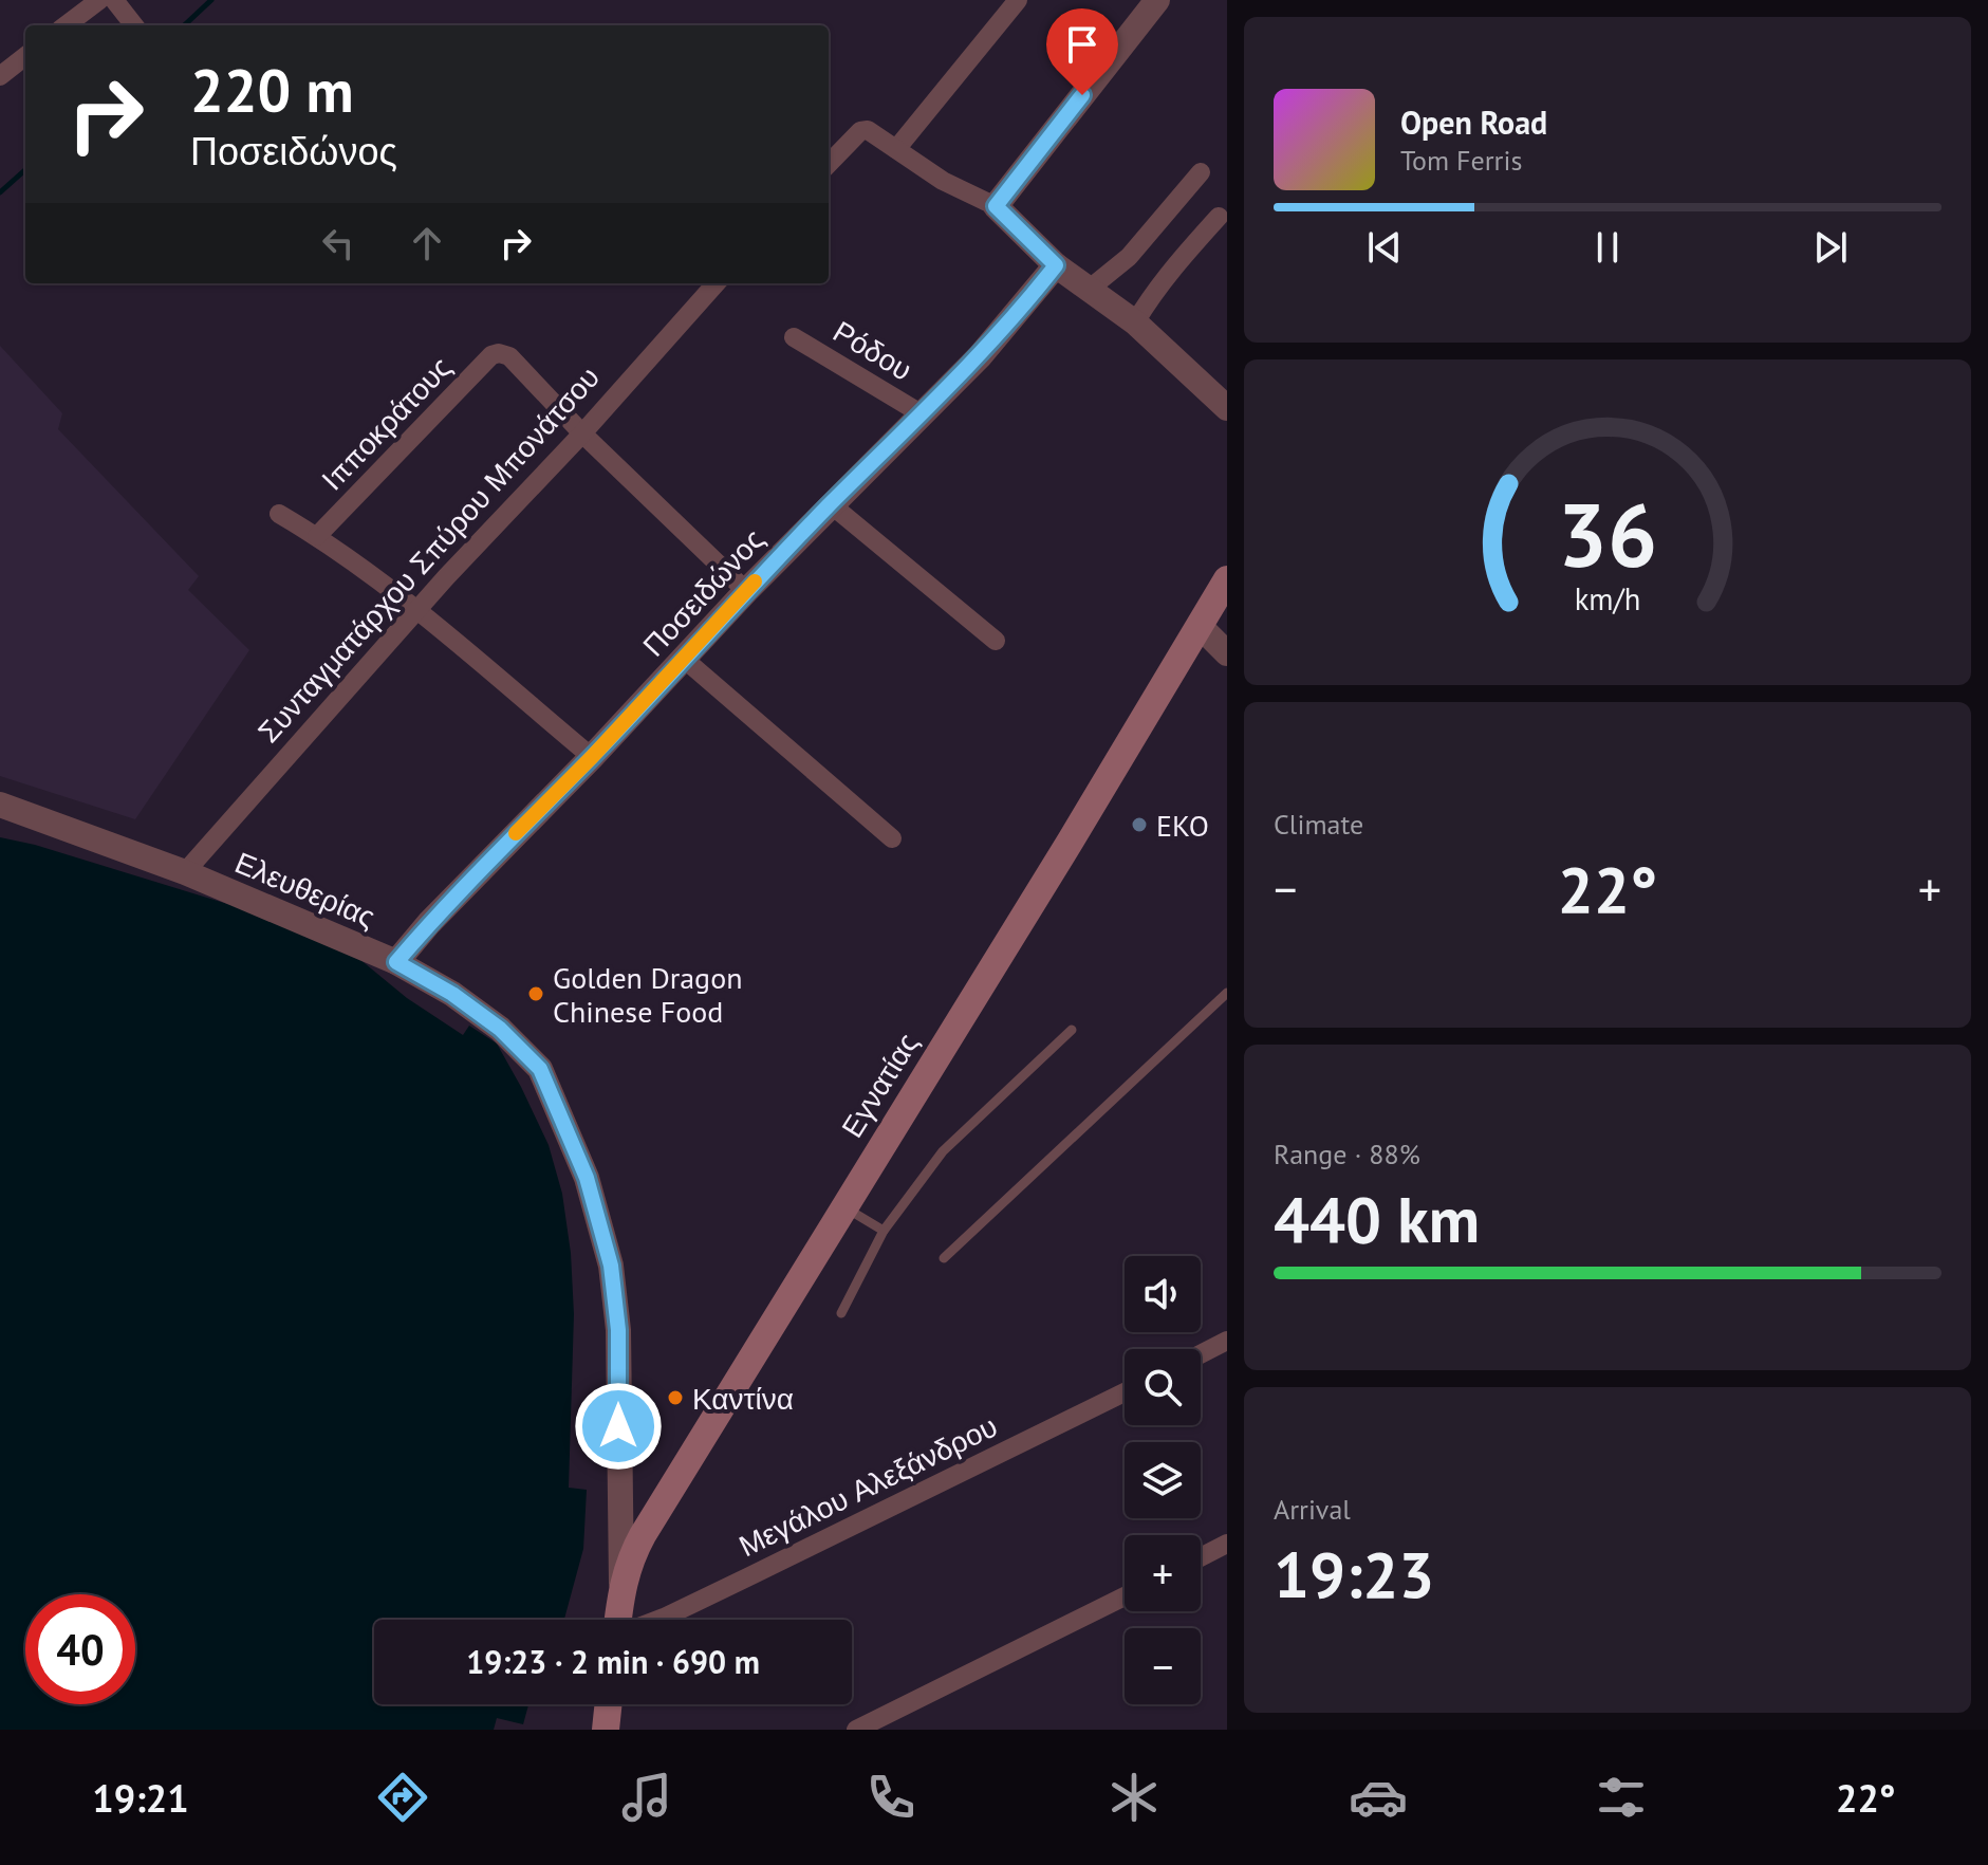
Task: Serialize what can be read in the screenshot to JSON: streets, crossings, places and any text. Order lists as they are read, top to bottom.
{
  "streets": {
    "main road": ["Εγνατίας"],
    "street": [
      "Ρόδου",
      "Ιπποκράτους",
      "Συνταγματάρχου Σπύρου Μπονάτσου",
      "Ποσειδώνος",
      "Ελευθερίας",
      "Μεγάλου Αλεξάνδρου"
    ]
  },
  "crossings": [
    ["Ρόδου", "Ποσειδώνος"],
    ["Ιπποκράτους", "Συνταγματάρχου Σπύρου Μπονάτσου"],
    ["Συνταγματάρχου Σπύρου Μπονάτσου", "Ελευθερίας"],
    ["Ποσειδώνος", "Ελευθερίας"],
    ["Ελευθερίας", "Εγνατίας"]
  ],
  "places": ["EKO", "Golden Dragon Chinese Food", "Καντίνα"],
  "page": {
    "turn": ["220 m", "Ποσειδώνος"],
    "song": ["Open Road", "Tom Ferris"],
    "tile": [
      "Climate",
      ["Range · 88%", "440 km"],
      ["Arrival", "19:23"]
    ],
    "heat": ["−", "22°", "+"],
    "map_buttons": ["+", "−"],
    "limit": "40",
    "trip": "19:23 · 2 min · 690 m",
    "tabs": ["19:21", "22°"],
    "gauge": ["36", "km/h"]
  }
}
